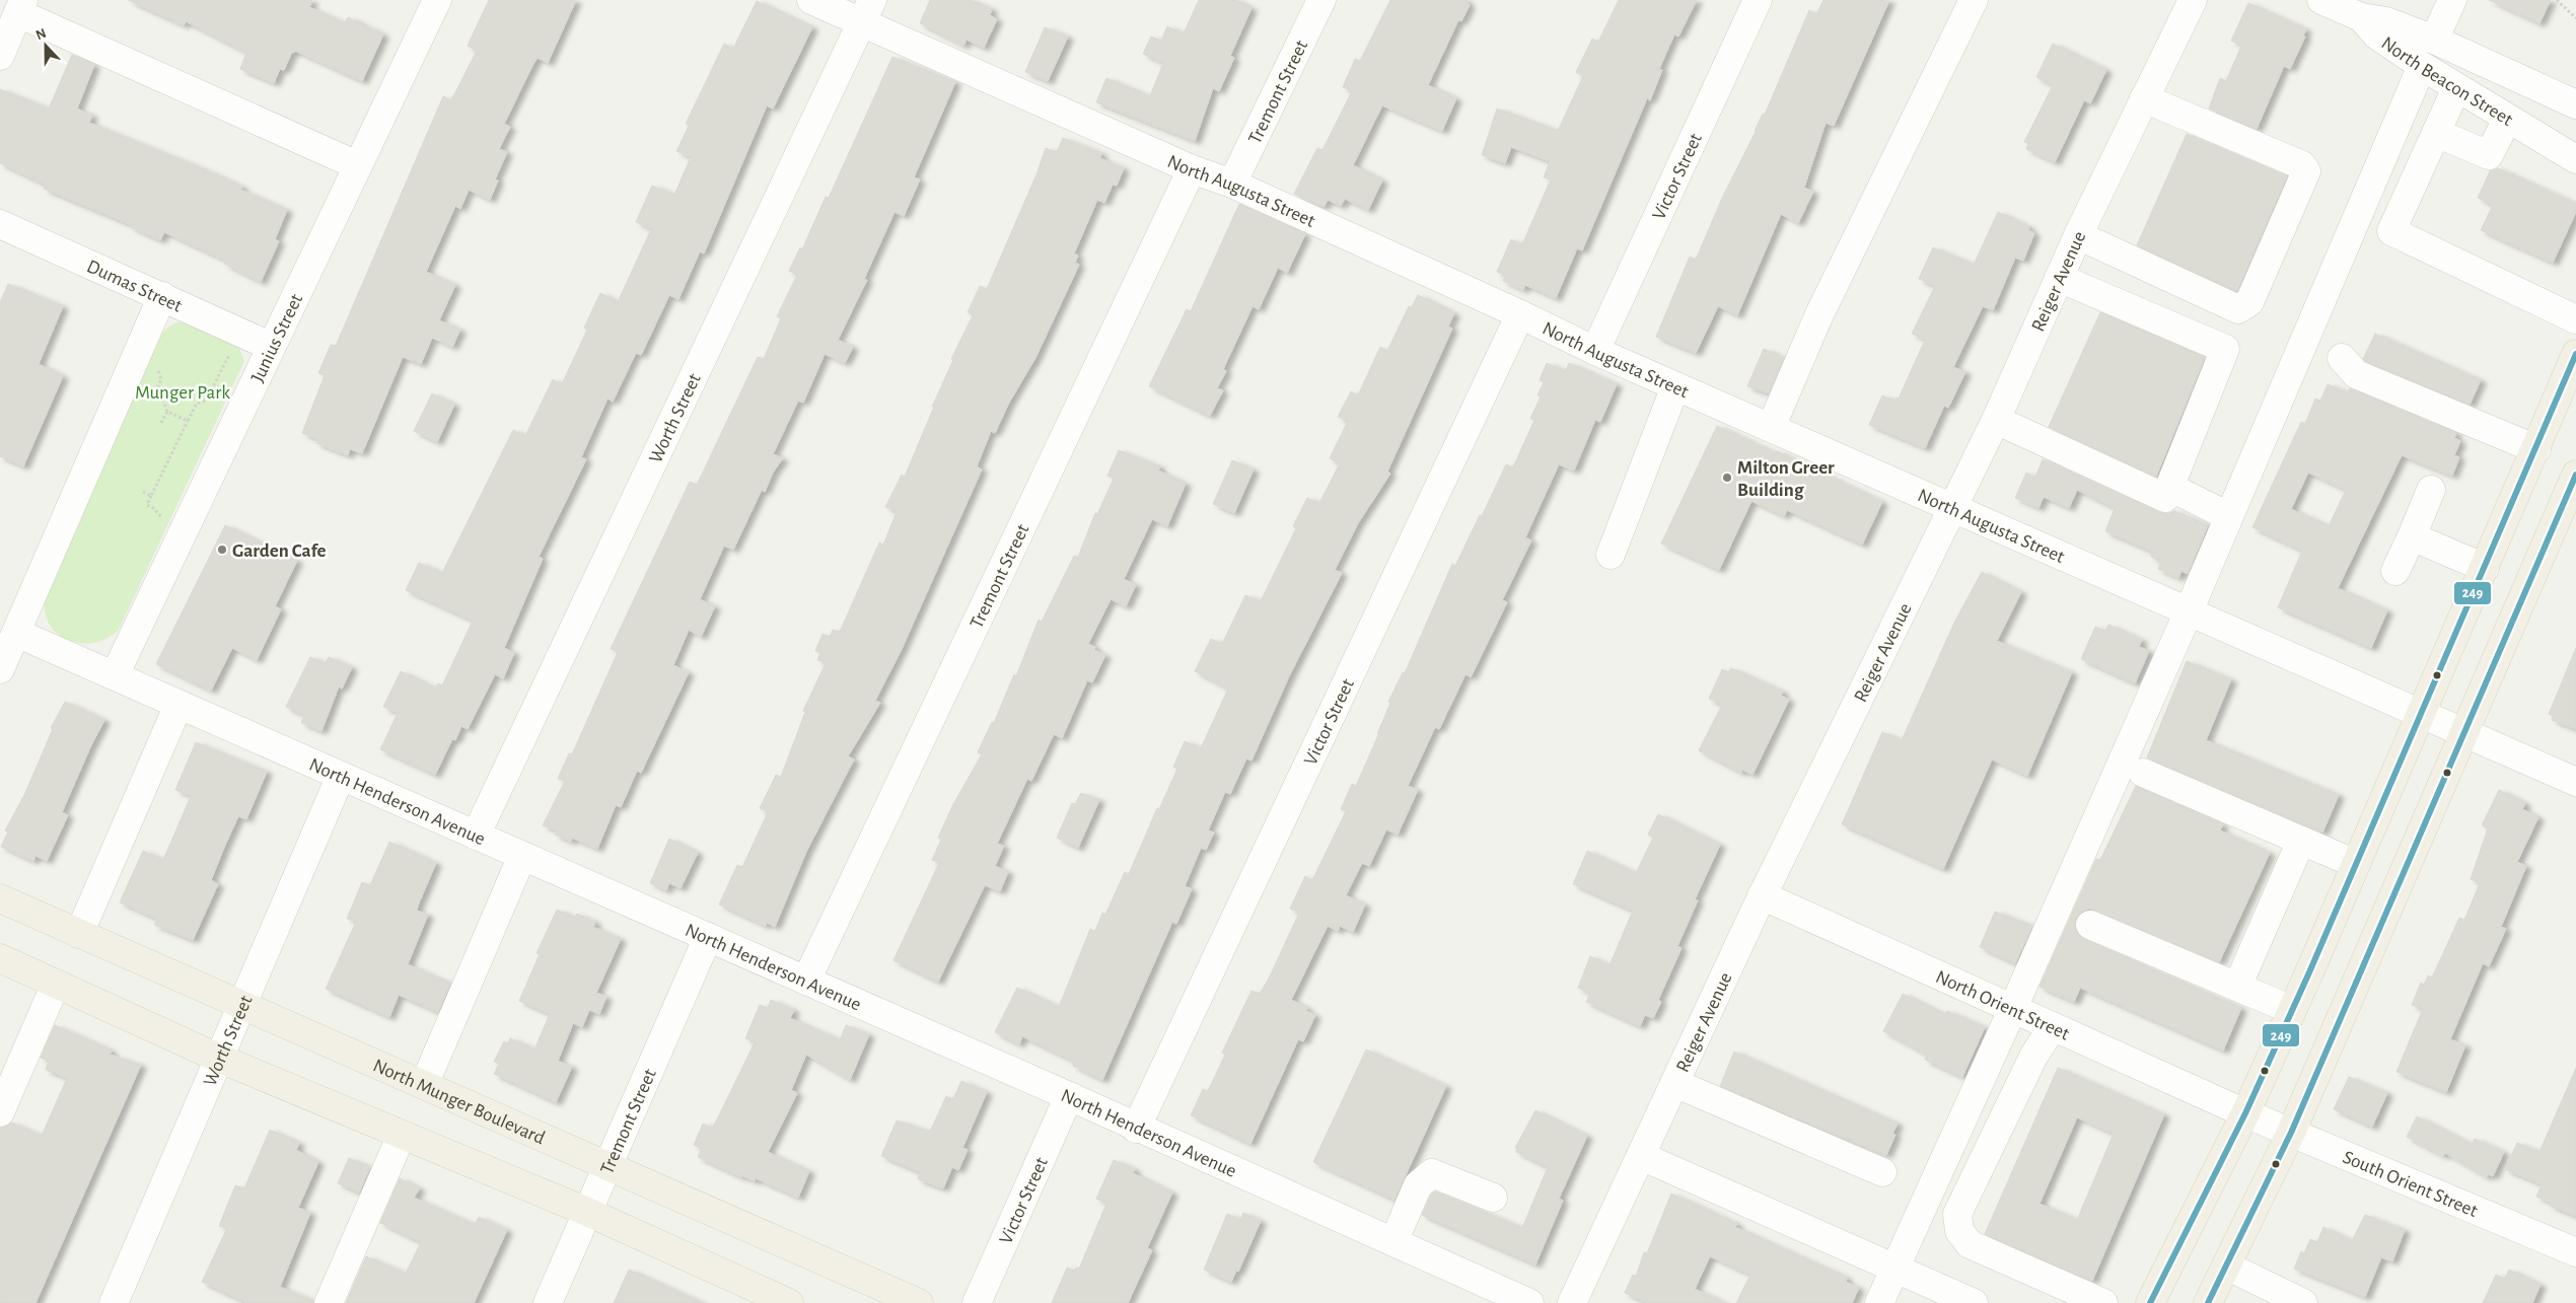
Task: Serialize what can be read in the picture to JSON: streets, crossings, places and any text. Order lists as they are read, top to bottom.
{
  "streets": {
    "main road": ["North Munger Boulevard"],
    "street": [
      "North Beacon Street",
      "Tremont Street",
      "Victor Street",
      "North Augusta Street",
      "Reiger Avenue",
      "Dumas Street",
      "Junius Street",
      "Worth Street",
      "North Henderson Avenue",
      "North Orient Street",
      "South Orient Street"
    ]
  },
  "crossings": [
    ["Tremont Street", "North Augusta Street"],
    ["Tremont Street", "North Henderson Avenue"],
    ["Tremont Street", "North Munger Boulevard"],
    ["Victor Street", "North Augusta Street"],
    ["Victor Street", "North Henderson Avenue"],
    ["North Augusta Street", "Reiger Avenue"],
    ["North Augusta Street", "Worth Street"],
    ["Reiger Avenue", "North Orient Street"],
    ["Dumas Street", "Junius Street"],
    ["Junius Street", "North Henderson Avenue"],
    ["Worth Street", "North Henderson Avenue"],
    ["Worth Street", "North Munger Boulevard"],
    ["North Orient Street", "South Orient Street"]
  ],
  "parks": ["Munger Park"],
  "places": ["Milton Greer Building", "Garden Cafe"],
  "lines": ["transit line 249"],
  "north": "top"
}
